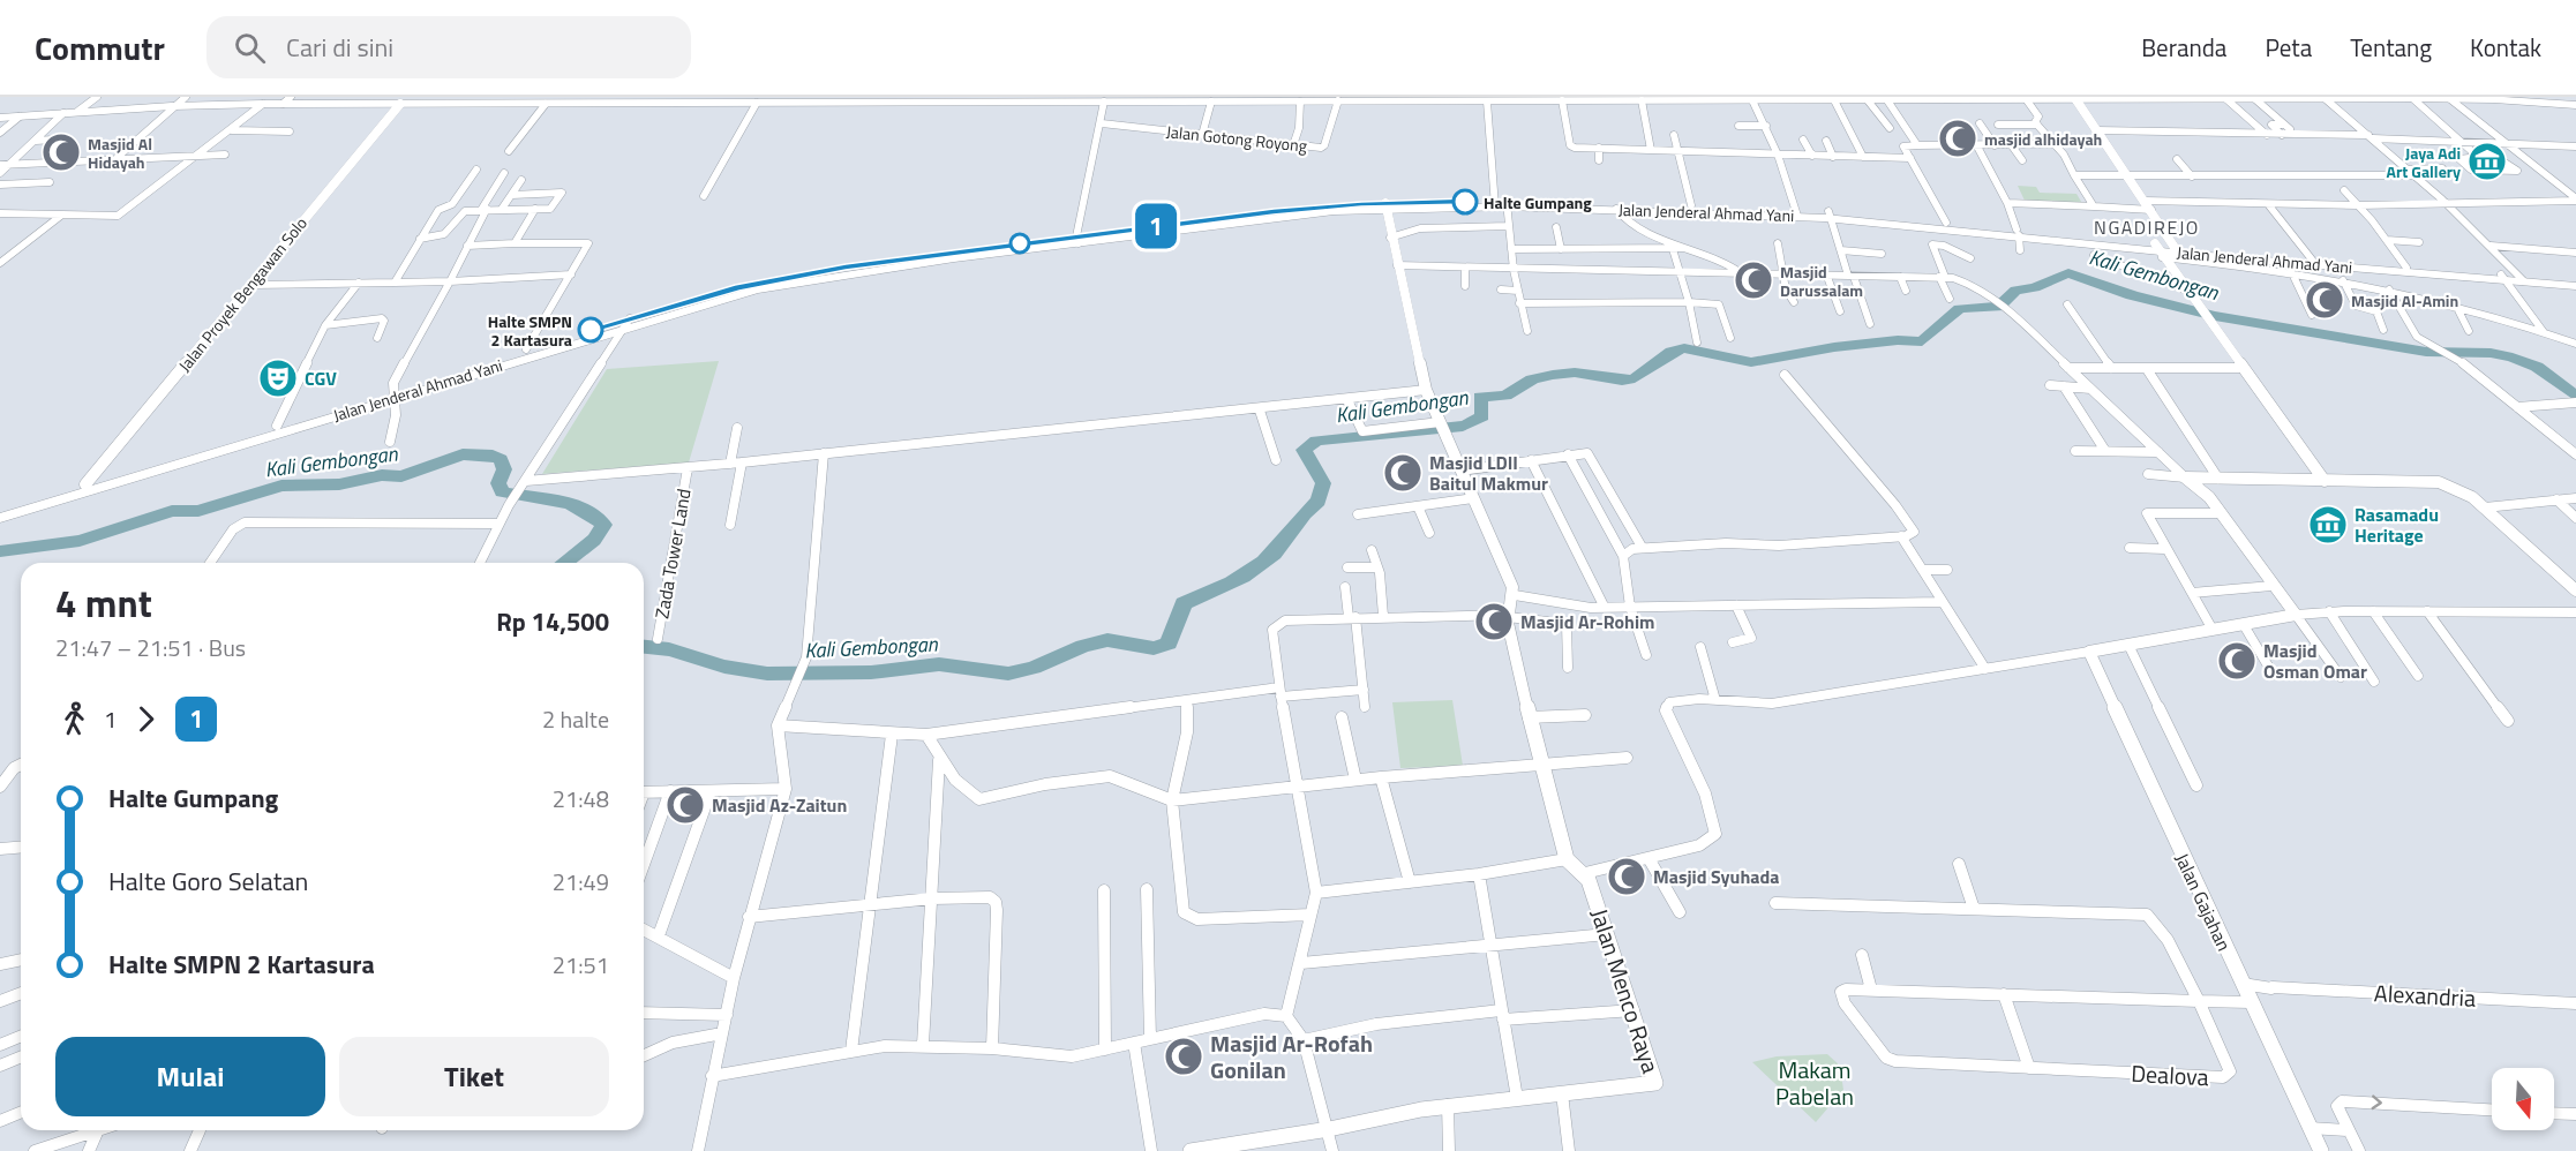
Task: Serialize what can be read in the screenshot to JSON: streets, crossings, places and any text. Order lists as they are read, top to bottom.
{
  "streets": {
    "main road": ["Jalan Jenderal Ahmad Yani"],
    "street": [
      "Jalan Gotong Royong",
      "Jalan Proyek Bengawan Solo",
      "Zada Tower Land",
      "Jalan Gajahan",
      "Jalan Menco Raya",
      "Alexandria",
      "Dealova"
    ]
  },
  "crossings": [
    ["Jalan Jenderal Ahmad Yani", "Jalan Proyek Bengawan Solo"],
    ["Jalan Gajahan", "Alexandria"],
    ["Jalan Gajahan", "Dealova"]
  ],
  "districts": ["NGADIREJO"],
  "water": ["Kali Gembongan"],
  "parks": ["Makam Pabelan"],
  "places": {
    "mosque": [
      "masjid alhidayah",
      "Masjid Al Hidayah",
      "Masjid Darussalam",
      "Masjid Al-Amin",
      "Masjid LDII Baitul Makmur",
      "Masjid Ar-Rohim",
      "Masjid Osman Omar",
      "Masjid Az-Zaitun",
      "Masjid Syuhada",
      "Masjid Ar-Rofah Gonilan"
    ],
    "museum": ["Jaya Adi Art Gallery", "Rasamadu Heritage"],
    "other": ["Halte Gumpang", "Halte SMPN 2 Kartasura"],
    "theatre": ["CGV"]
  },
  "lines": ["bus line 1"],
  "north": "bottom",
  "page": {
    "header": "Commutr",
    "search": "Cari di sini",
    "nav": [
      "Beranda",
      "Peta",
      "Tentang",
      "Kontak"
    ],
    "on_map": "1",
    "heading": ["4 mnt", "21:47 – 21:51 · Bus", "Rp 14,500"],
    "legs": ["1", "1", "2 halte"],
    "list": [
      {
        "name": "Halte Gumpang",
        "value": "21:48"
      },
      {
        "name": "Halte Goro Selatan",
        "value": "21:49"
      },
      {
        "name": "Halte SMPN 2 Kartasura",
        "value": "21:51"
      }
    ],
    "buttons": ["Mulai", "Tiket"]
  }
}
